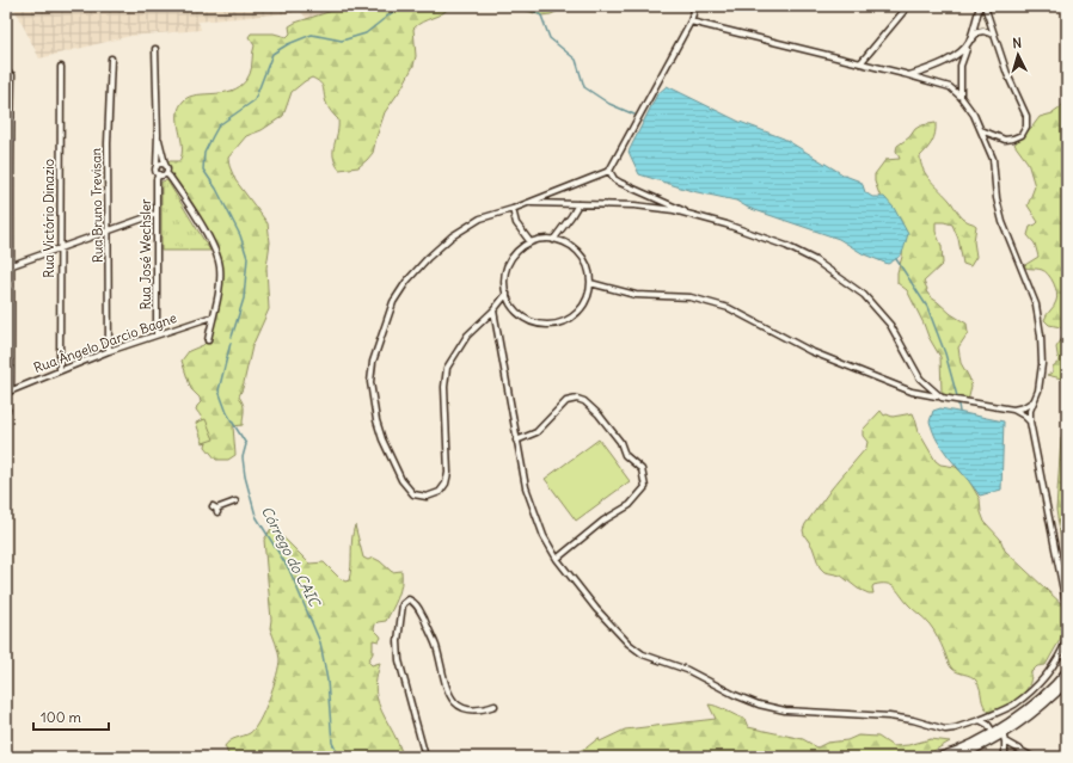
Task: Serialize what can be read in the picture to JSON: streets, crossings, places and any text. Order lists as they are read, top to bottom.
{
  "streets": {
    "street": [
      "Rua Bruno Trevisan",
      "Rua Victório Dinazio",
      "Rua José Wechsler",
      "Rua Ângelo Darcio Bagne"
    ]
  },
  "crossings": [
    ["Rua Bruno Trevisan", "Rua Ângelo Darcio Bagne"],
    ["Rua Victório Dinazio", "Rua Ângelo Darcio Bagne"],
    ["Rua José Wechsler", "Rua Ângelo Darcio Bagne"]
  ],
  "water": ["Córrego do CAIC"],
  "scale_bar": "100 m",
  "north": "top"
}
